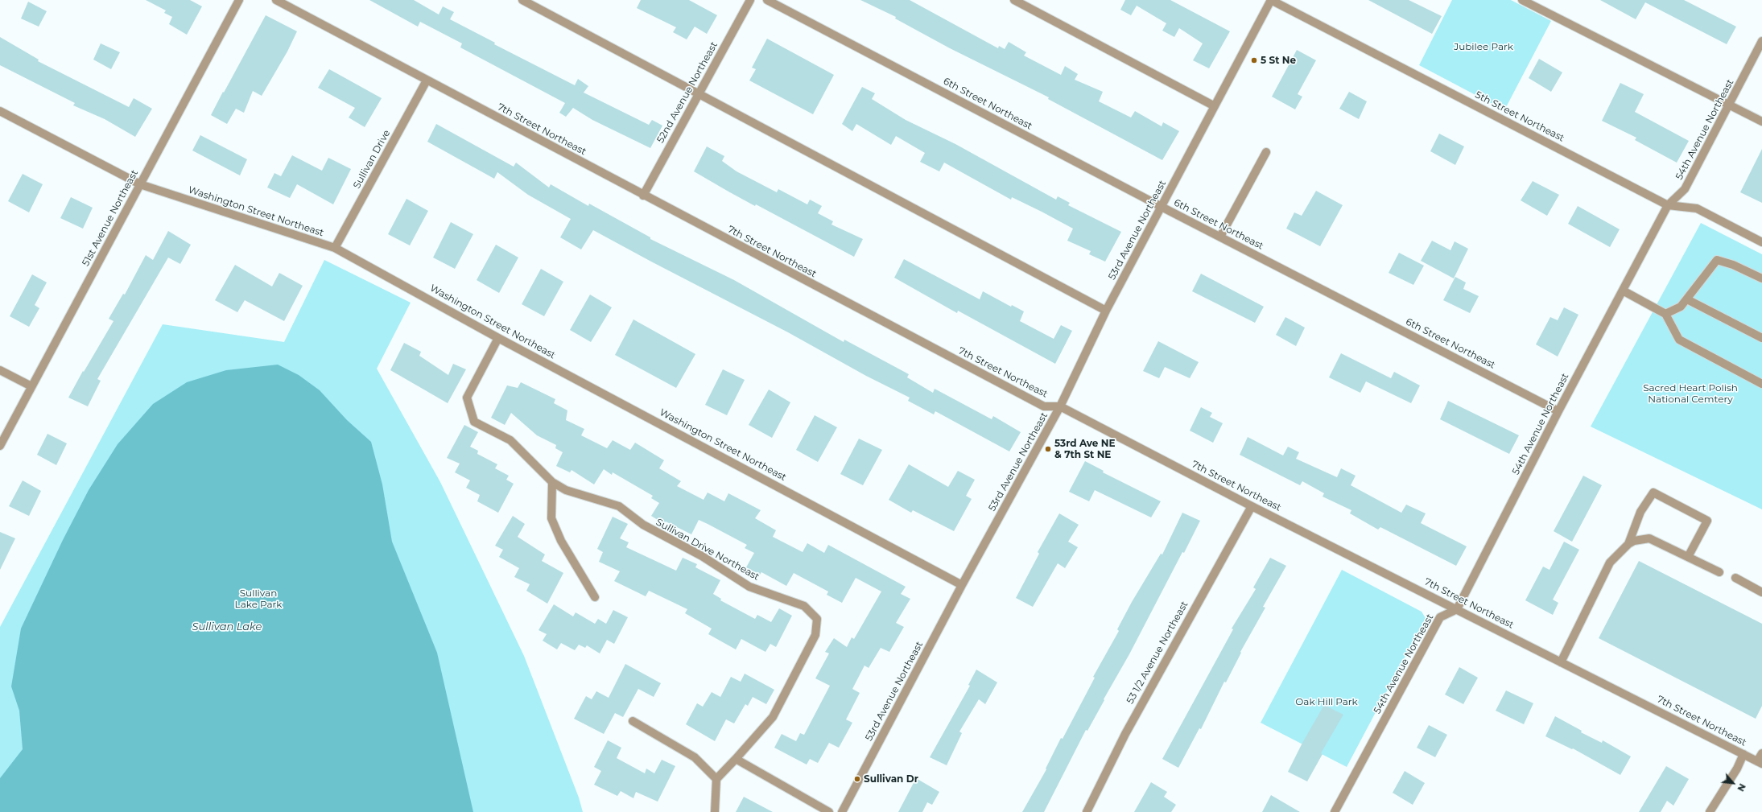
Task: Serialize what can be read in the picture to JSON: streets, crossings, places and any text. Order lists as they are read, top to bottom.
{
  "streets": {
    "street": [
      "52nd Avenue Northeast",
      "6th Street Northeast",
      "5th Street Northeast",
      "7th Street Northeast",
      "54th Avenue Northeast",
      "Sullivan Drive",
      "Washington Street Northeast",
      "51st Avenue Northeast",
      "53rd Avenue Northeast",
      "Sullivan Drive Northeast",
      "53 1/2 Avenue Northeast"
    ]
  },
  "crossings": [
    ["52nd Avenue Northeast", "7th Street Northeast"],
    ["6th Street Northeast", "54th Avenue Northeast"],
    ["6th Street Northeast", "53rd Avenue Northeast"],
    ["5th Street Northeast", "54th Avenue Northeast"],
    ["5th Street Northeast", "53rd Avenue Northeast"],
    ["7th Street Northeast", "54th Avenue Northeast"],
    ["7th Street Northeast", "Sullivan Drive"],
    ["7th Street Northeast", "53rd Avenue Northeast"],
    ["7th Street Northeast", "53 1/2 Avenue Northeast"],
    ["Sullivan Drive", "Washington Street Northeast"],
    ["Washington Street Northeast", "51st Avenue Northeast"],
    ["Washington Street Northeast", "53rd Avenue Northeast"],
    ["Washington Street Northeast", "Sullivan Drive Northeast"]
  ],
  "water": ["Sullivan Lake"],
  "parks": [
    "Jubilee Park",
    "Sacred Heart Polish National Cemtery",
    "Sullivan Lake Park",
    "Oak Hill Park"
  ],
  "places": ["5 St Ne", "53rd Ave NE & 7th St NE", "Sullivan Dr"],
  "north": "bottom right"
}
